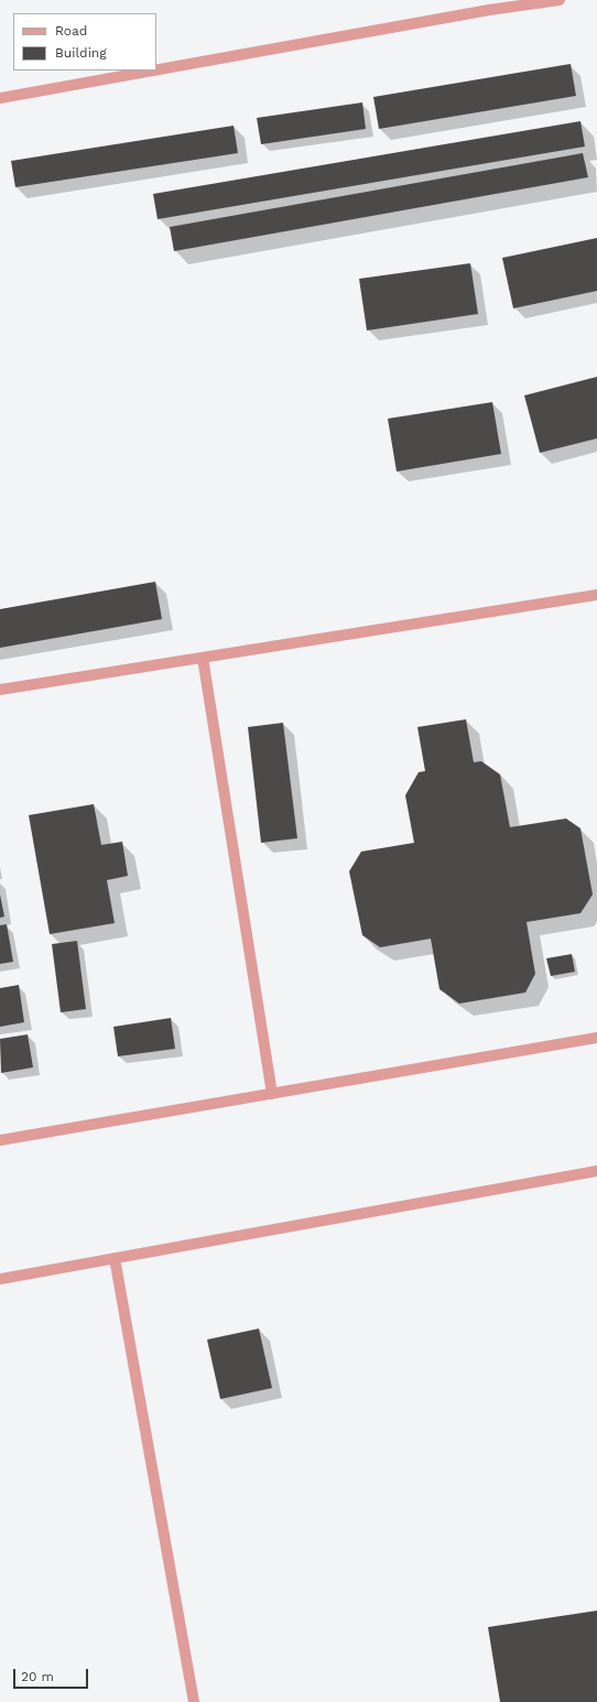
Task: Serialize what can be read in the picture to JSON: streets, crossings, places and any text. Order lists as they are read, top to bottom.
{
  "legend": ["Road", "Building"],
  "scale_bar": "20 m"
}
